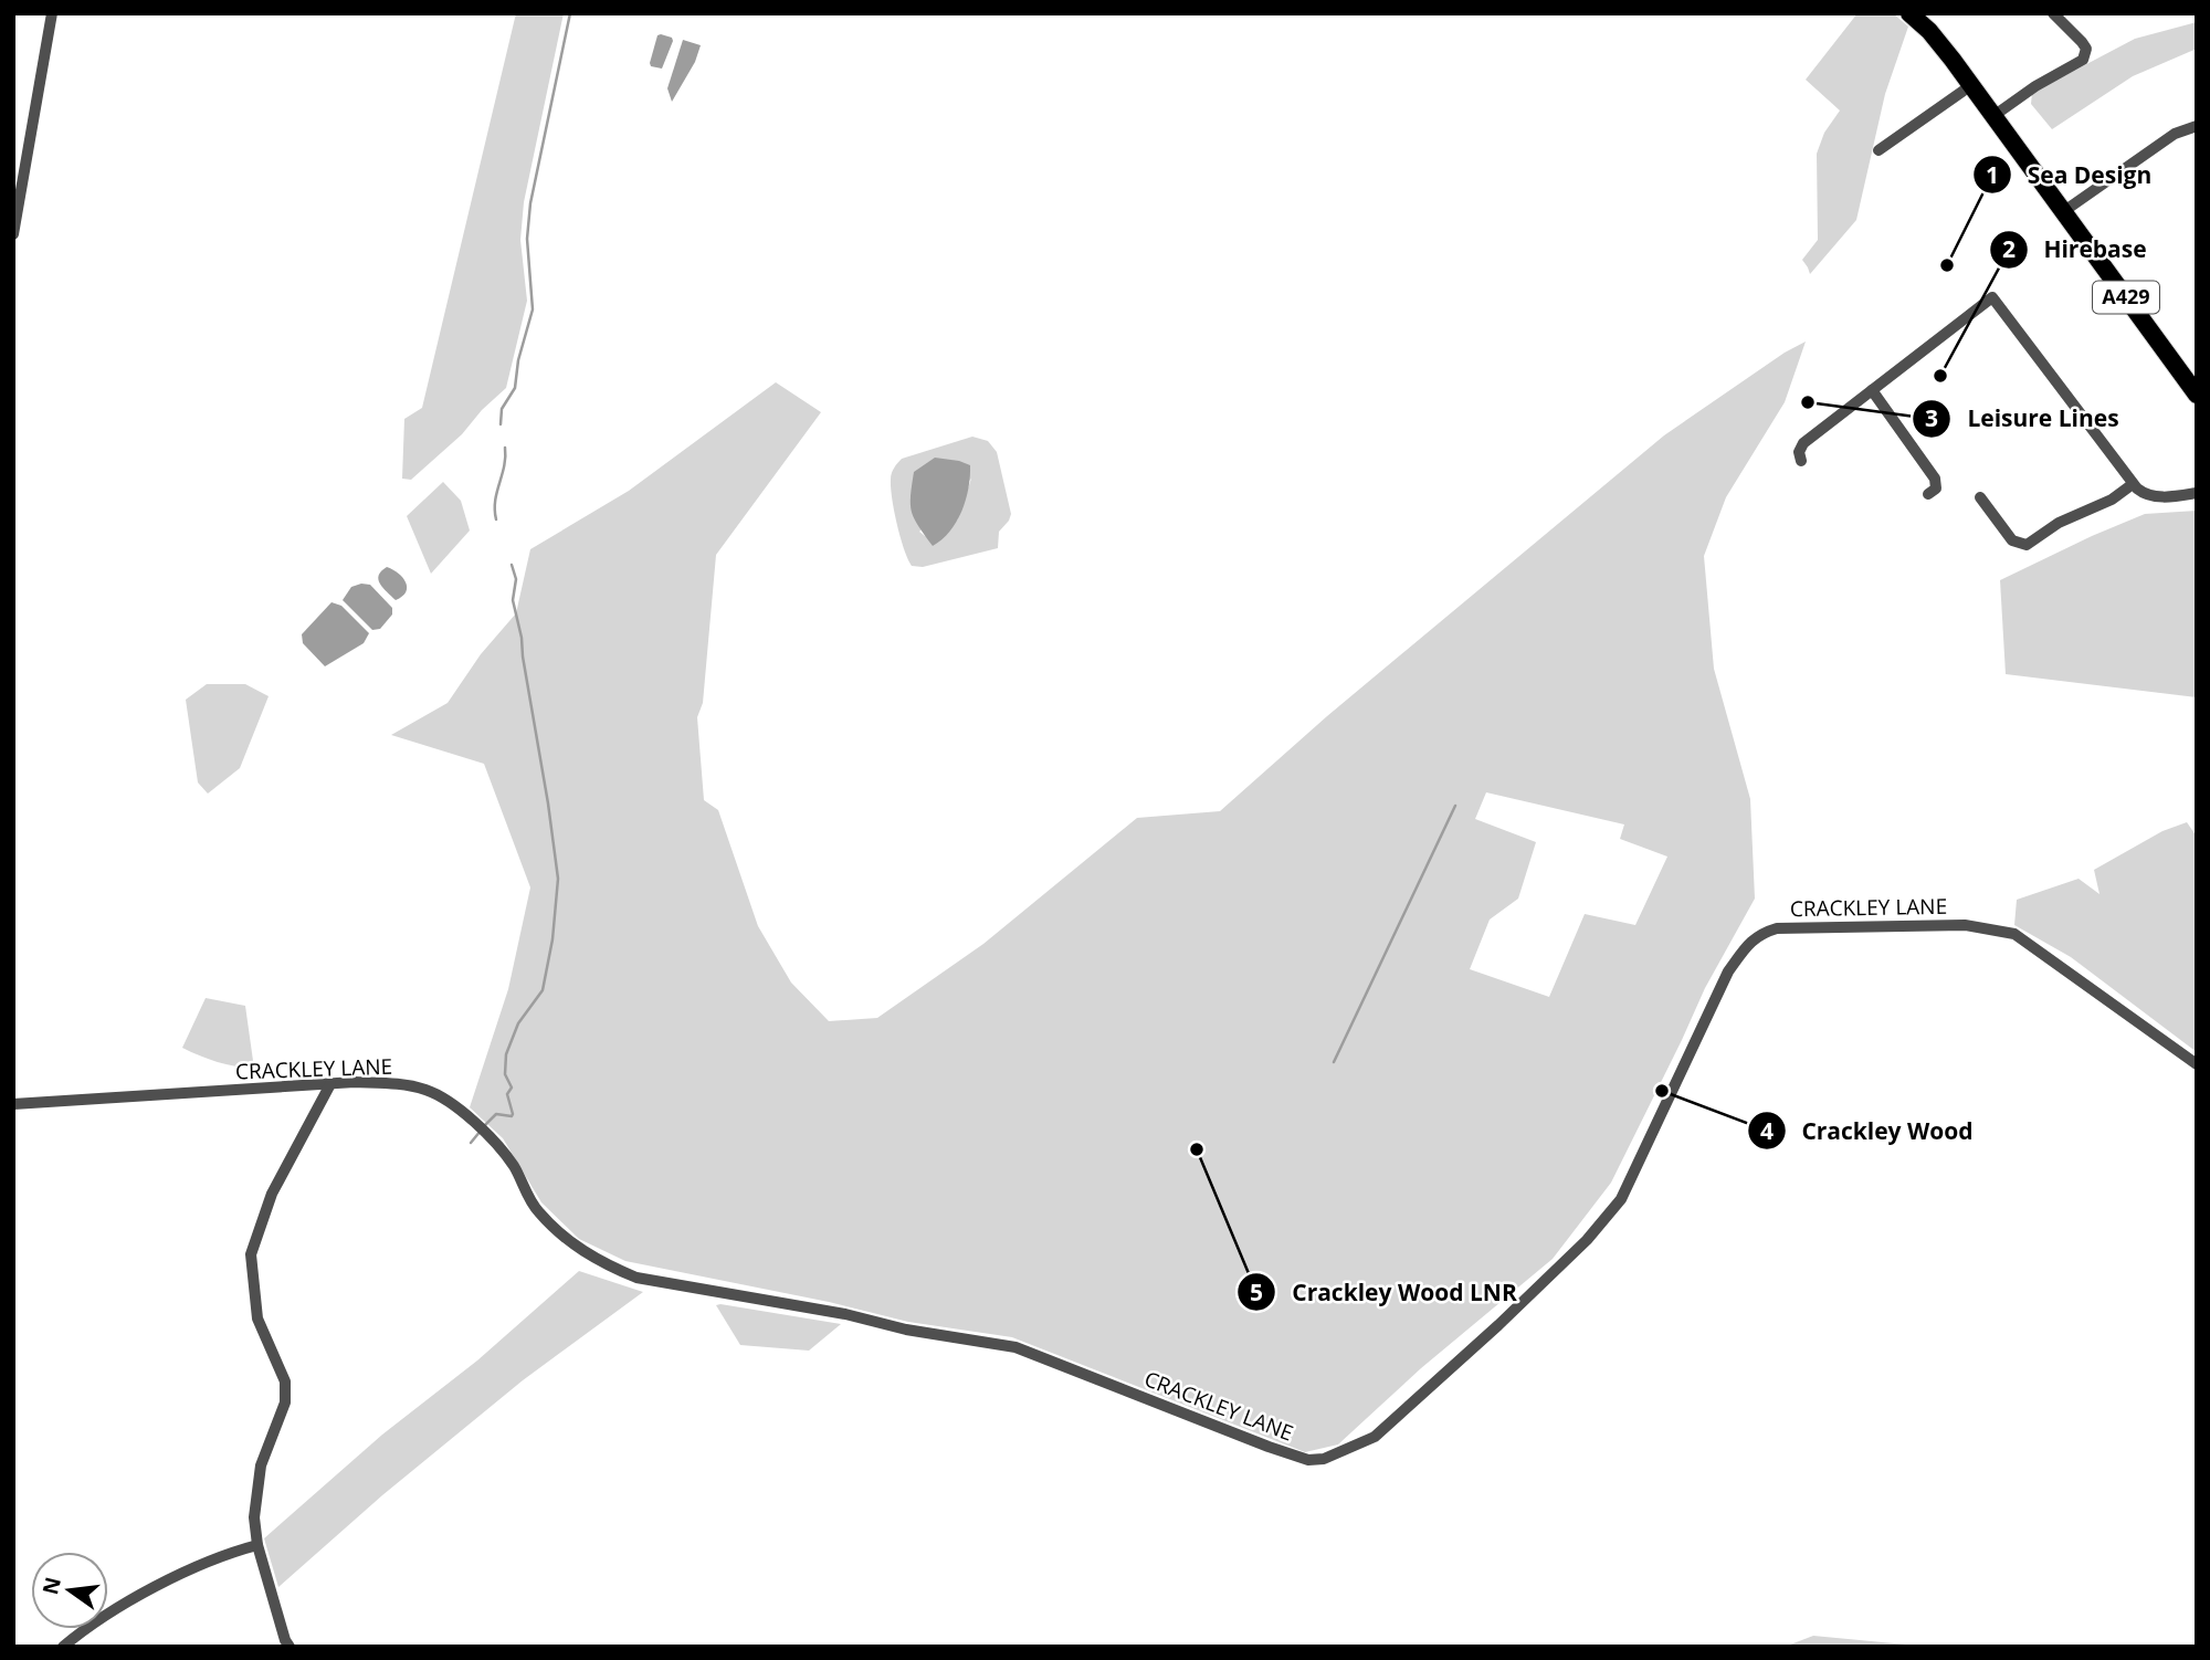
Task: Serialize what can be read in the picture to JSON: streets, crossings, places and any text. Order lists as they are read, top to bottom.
{
  "streets": {
    "main road": ["A429"],
    "street": ["CRACKLEY LANE"]
  },
  "places": [
    "Sea Design",
    "Hirebase",
    "Leisure Lines",
    "Crackley Wood",
    "Crackley Wood LNR"
  ],
  "north": "left"
}
